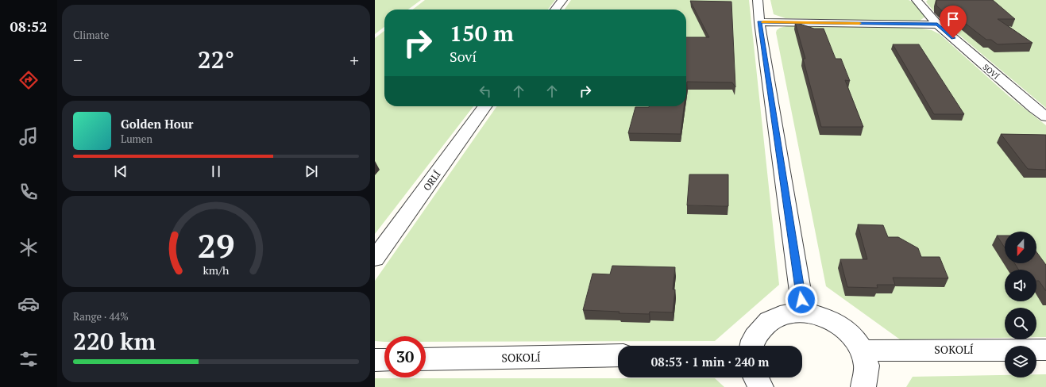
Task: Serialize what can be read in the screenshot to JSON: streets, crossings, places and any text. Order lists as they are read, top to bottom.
{
  "streets": {
    "street": ["SOVÍ", "ORLÍ", "SOKOLÍ"]
  },
  "north": "bottom",
  "page": {
    "tabs": "08:52",
    "tile": [
      "Climate",
      ["Range · 44%", "220 km"]
    ],
    "turn": ["150 m", "Soví"],
    "heat": ["−", "22°", "+"],
    "song": ["Golden Hour", "Lumen"],
    "limit": "30",
    "trip": "08:53 · 1 min · 240 m",
    "gauge": ["29", "km/h"]
  }
}
